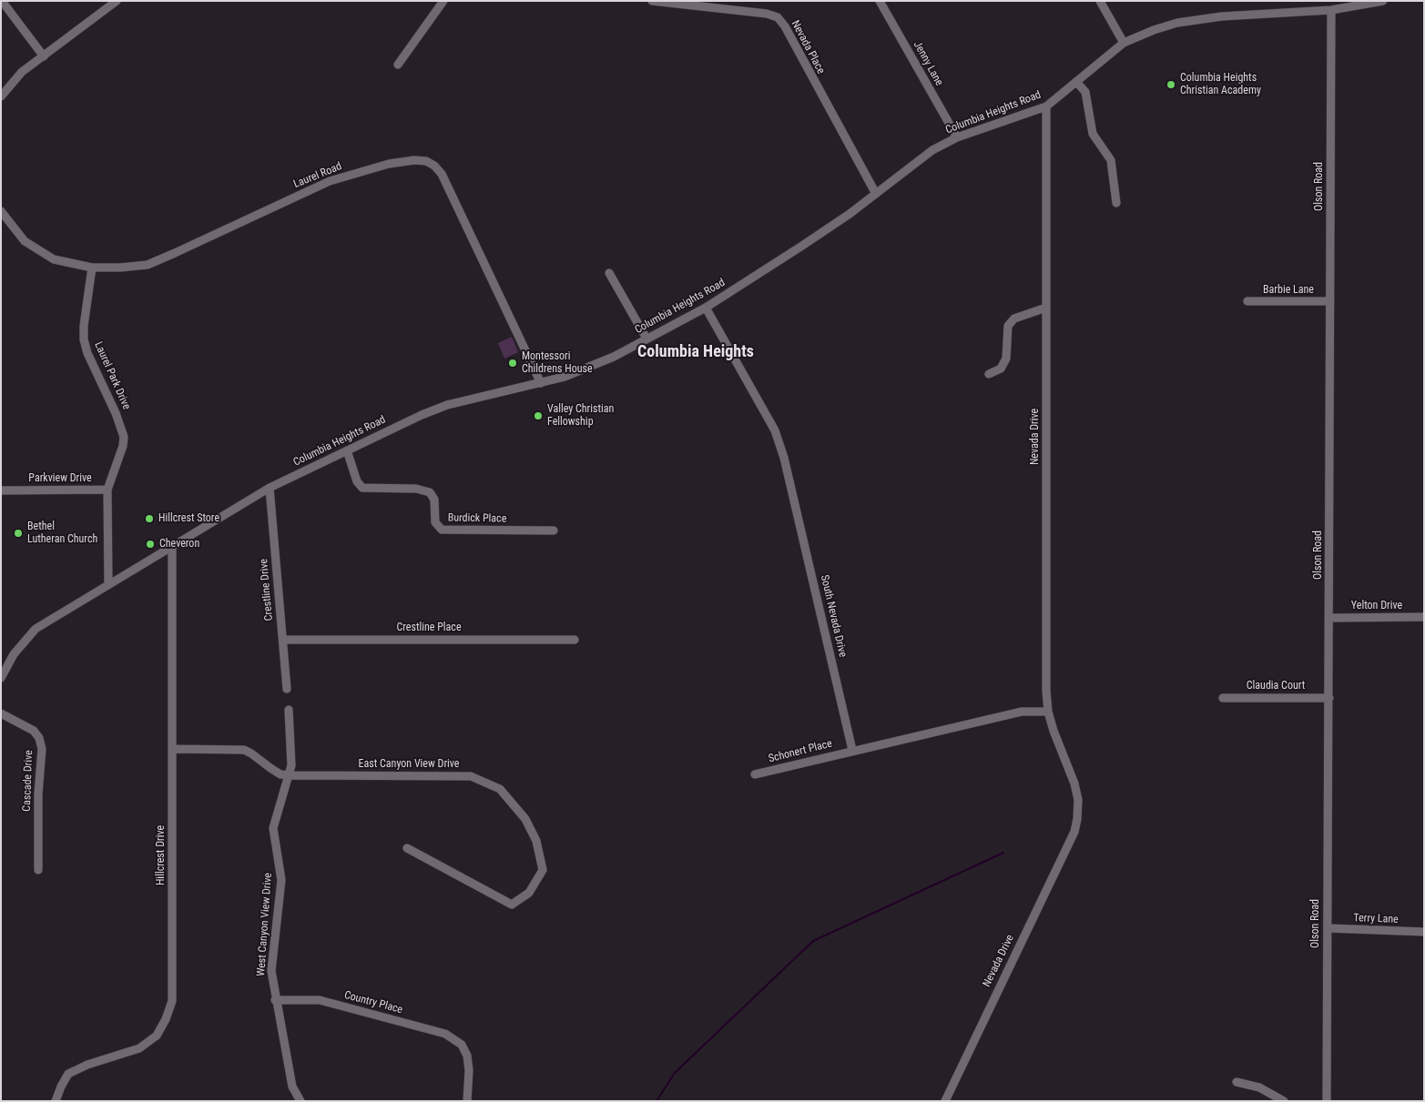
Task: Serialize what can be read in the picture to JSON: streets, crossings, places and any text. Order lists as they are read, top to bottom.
{
  "streets": {
    "street": [
      "Nevada Place",
      "Jenny Lane",
      "Columbia Heights Road",
      "Laurel Road",
      "Olson Road",
      "Barbie Lane",
      "Laurel Park Drive",
      "Nevada Drive",
      "Parkview Drive",
      "Burdick Place",
      "Crestline Drive",
      "Yelton Drive",
      "South Nevada Drive",
      "Crestline Place",
      "Claudia Court",
      "Schonert Place",
      "East Canyon View Drive",
      "Cascade Drive",
      "Hillcrest Drive",
      "Terry Lane",
      "West Canyon View Drive",
      "Country Place"
    ]
  },
  "crossings": [
    ["Nevada Place", "Columbia Heights Road"],
    ["Jenny Lane", "Columbia Heights Road"],
    ["Columbia Heights Road", "Laurel Road"],
    ["Columbia Heights Road", "Olson Road"],
    ["Columbia Heights Road", "Nevada Drive"],
    ["Columbia Heights Road", "Parkview Drive"],
    ["Columbia Heights Road", "Burdick Place"],
    ["Columbia Heights Road", "Crestline Drive"],
    ["Columbia Heights Road", "South Nevada Drive"],
    ["Columbia Heights Road", "Hillcrest Drive"],
    ["Laurel Road", "Laurel Park Drive"],
    ["Olson Road", "Barbie Lane"],
    ["Olson Road", "Yelton Drive"],
    ["Olson Road", "Claudia Court"],
    ["Olson Road", "Terry Lane"],
    ["Laurel Park Drive", "Parkview Drive"],
    ["Crestline Drive", "Crestline Place"],
    ["South Nevada Drive", "Schonert Place"],
    ["East Canyon View Drive", "Hillcrest Drive"],
    ["East Canyon View Drive", "West Canyon View Drive"],
    ["West Canyon View Drive", "Country Place"]
  ],
  "districts": ["Columbia Heights"],
  "places": [
    "Columbia Heights Christian Academy",
    "Montessori Childrens House",
    "Valley Christian Fellowship",
    "Hillcrest Store",
    "Bethel Lutheran Church",
    "Cheveron"
  ]
}
